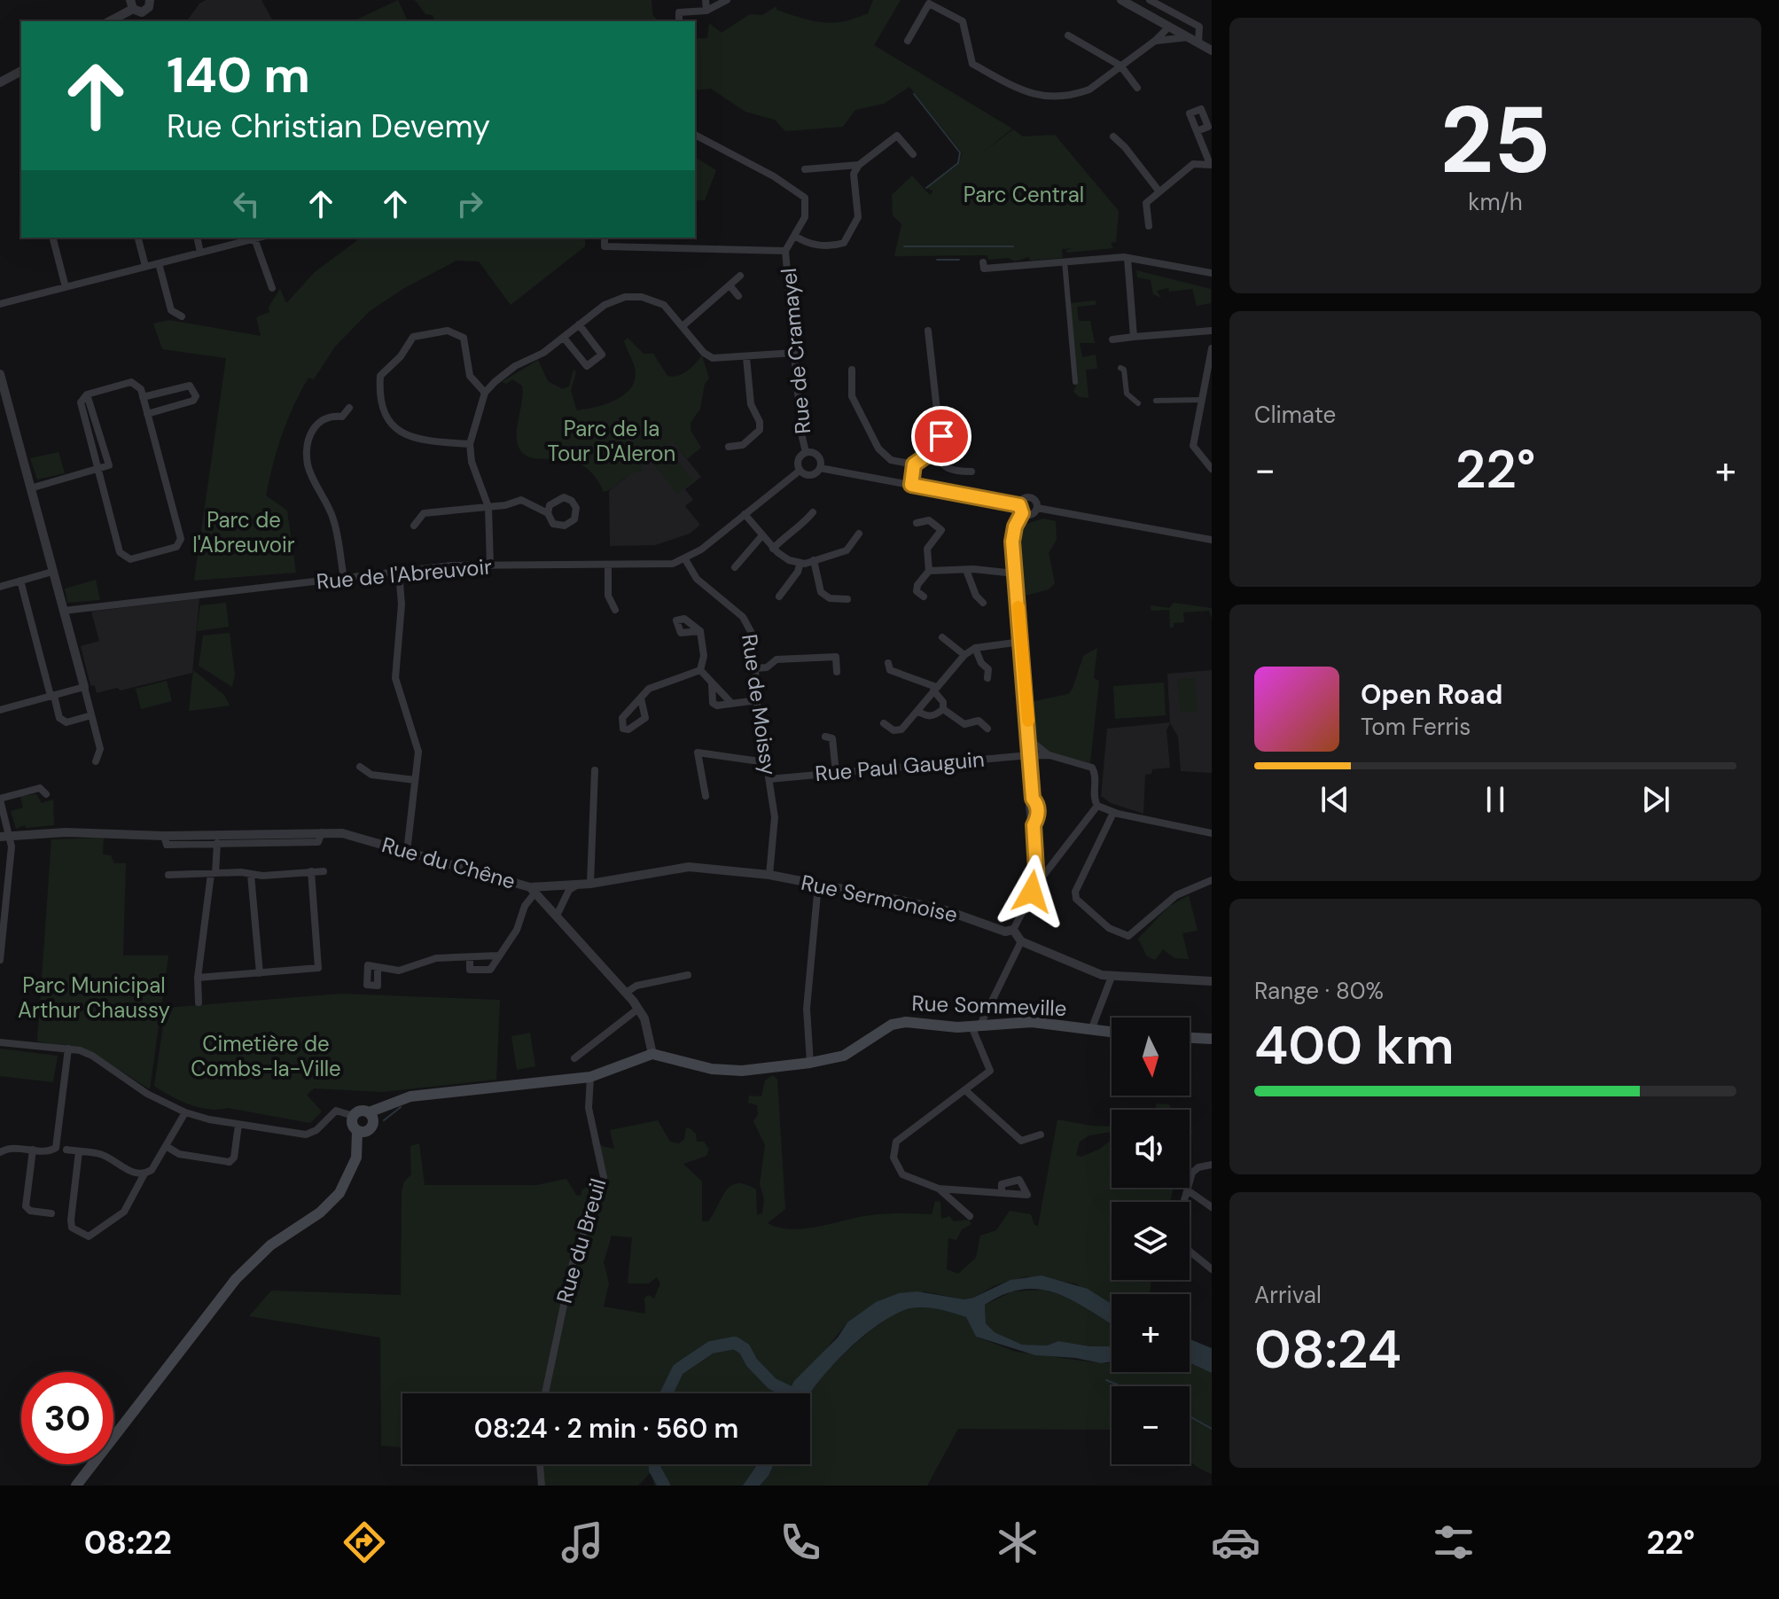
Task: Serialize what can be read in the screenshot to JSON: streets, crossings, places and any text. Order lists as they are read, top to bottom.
{
  "streets": {
    "main road": ["Rue Sommeville"],
    "street": [
      "Rue de Cramayel",
      "Rue de l'Abreuvoir",
      "Rue de Moissy",
      "Rue Paul Gauguin",
      "Rue du Chêne",
      "Rue Sermonoise",
      "Rue du Breuil"
    ]
  },
  "crossings": [
    ["Rue de Cramayel", "Rue de l'Abreuvoir"],
    ["Rue de l'Abreuvoir", "Rue de Moissy"],
    ["Rue de Moissy", "Rue Paul Gauguin"],
    ["Rue de Moissy", "Rue Sermonoise"],
    ["Rue du Chêne", "Rue Sermonoise"]
  ],
  "parks": [
    "Parc Central",
    "Parc de la Tour D'Aleron",
    "Parc de l'Abreuvoir",
    "Parc Municipal Arthur Chaussy",
    "Cimetière de Combs-la-Ville"
  ],
  "north": "bottom",
  "page": {
    "tile": [
      ["25", "km/h"],
      "Climate",
      ["Range · 80%", "400 km"],
      ["Arrival", "08:24"]
    ],
    "turn": ["140 m", "Rue Christian Devemy"],
    "heat": ["−", "22°", "+"],
    "song": ["Open Road", "Tom Ferris"],
    "map_buttons": ["+", "−"],
    "limit": "30",
    "trip": "08:24 · 2 min · 560 m",
    "tabs": ["08:22", "22°"]
  }
}
